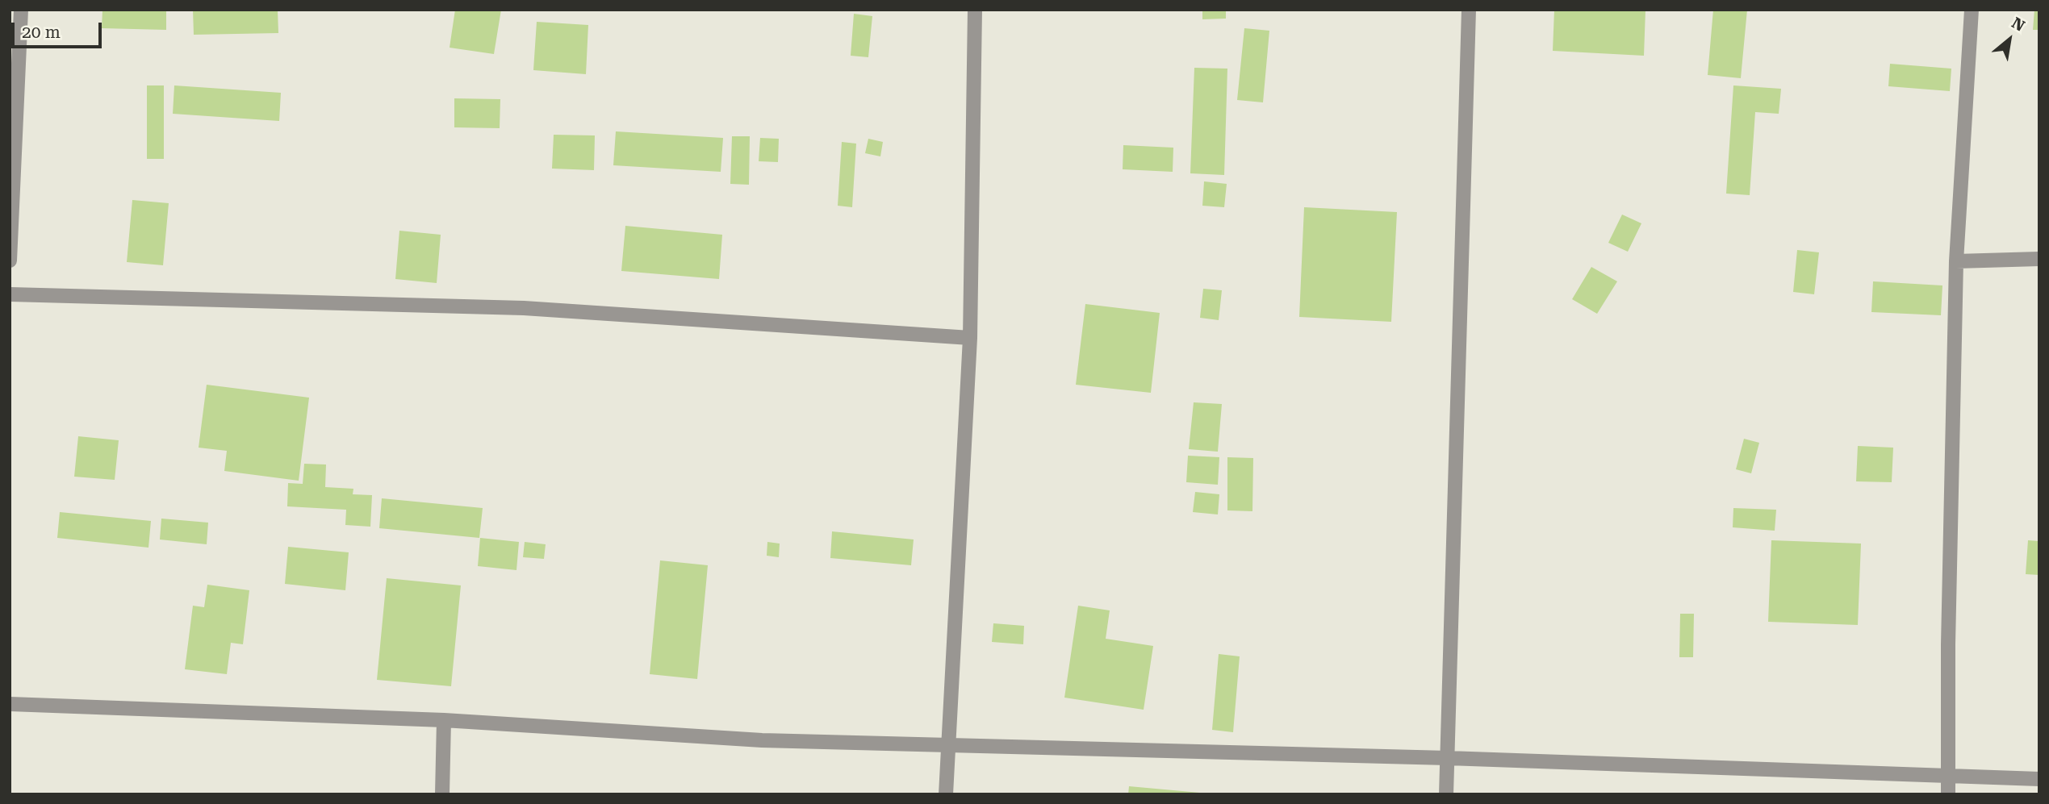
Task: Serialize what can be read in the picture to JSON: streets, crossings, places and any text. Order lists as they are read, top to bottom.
{
  "scale_bar": "20 m",
  "north": "top right"
}
